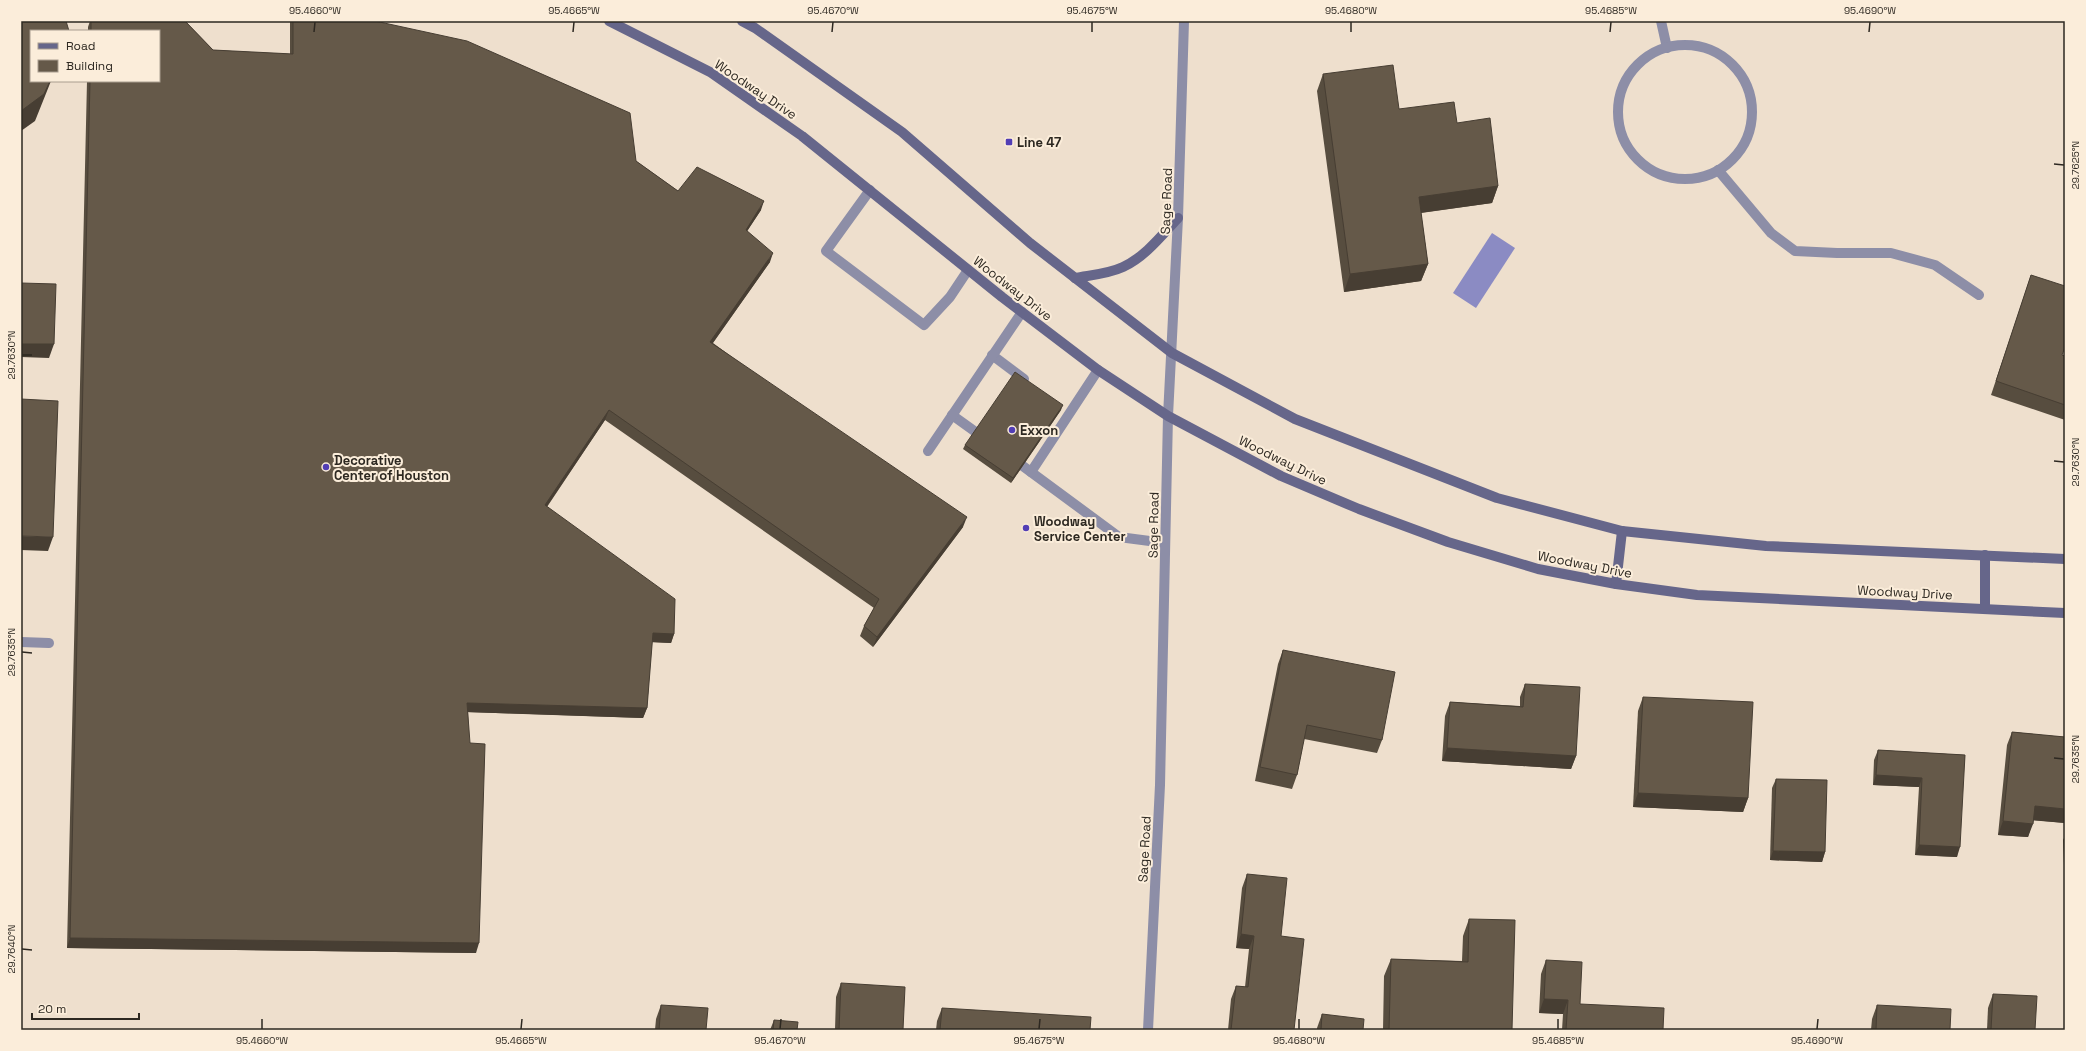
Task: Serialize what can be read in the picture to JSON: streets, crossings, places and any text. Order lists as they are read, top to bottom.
{
  "streets": {
    "main road": ["Woodway Drive"],
    "street": ["Sage Road"]
  },
  "crossings": [
    ["Woodway Drive", "Sage Road"]
  ],
  "places": {
    "transit": ["Line 47"],
    "other": ["Exxon", "Decorative Center of Houston", "Woodway Service Center"]
  },
  "legend": ["Road", "Building"],
  "scale_bar": "20 m",
  "coordinates": [
    "95.4660°W",
    "95.4665°W",
    "95.4670°W",
    "95.4675°W",
    "95.4680°W",
    "95.4685°W",
    "95.4690°W",
    "29.7625°N",
    "29.7630°N",
    "29.7635°N",
    "29.7640°N"
  ]
}
